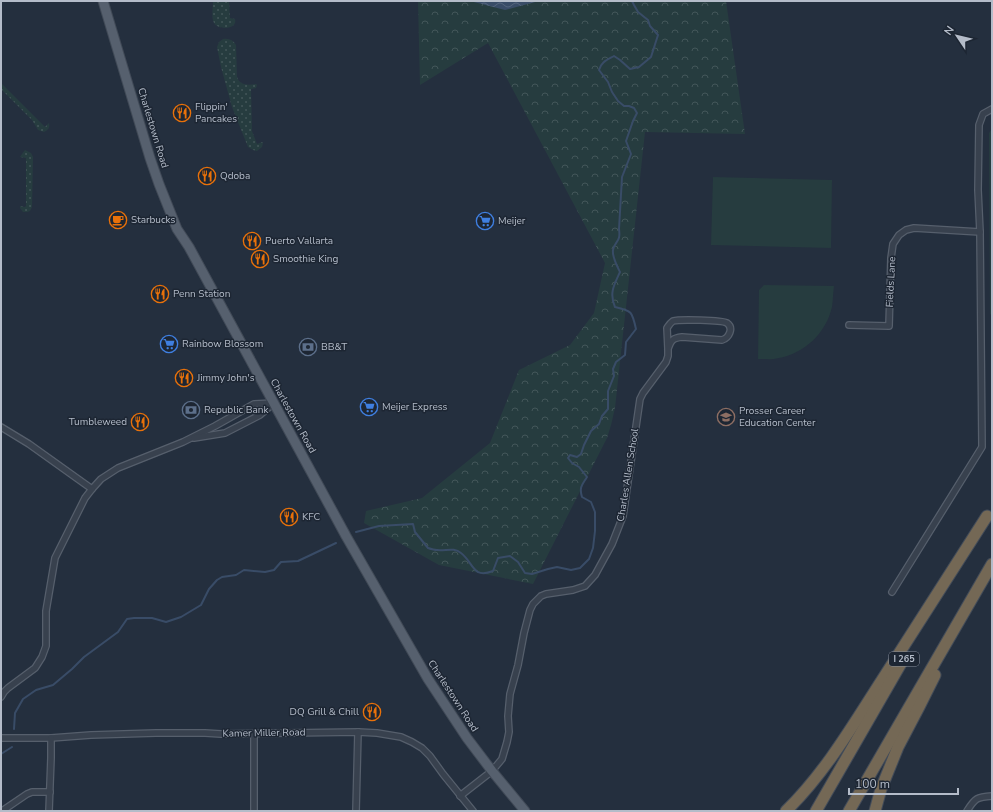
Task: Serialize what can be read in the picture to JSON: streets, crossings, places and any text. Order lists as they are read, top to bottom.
{
  "streets": {
    "highway": ["I 265"],
    "main road": ["Charlestown Road"],
    "street": ["Fields Lane", "Charles Allen School", "Kamer Miller Road"]
  },
  "crossings": [
    ["Charlestown Road", "Charles Allen School"]
  ],
  "places": {
    "restaurant": [
      "Flippin' Pancakes",
      "Qdoba",
      "Puerto Vallarta",
      "Smoothie King",
      "Penn Station",
      "Jimmy John's",
      "Tumbleweed",
      "KFC",
      "DQ Grill & Chill"
    ],
    "cafe": ["Starbucks"],
    "supermarket": ["Meijer", "Rainbow Blossom", "Meijer Express"],
    "bank": ["BB&T", "Republic Bank"],
    "school or university": ["Prosser Career Education Center"]
  },
  "scale_bar": "100 m",
  "north": "top left"
}
